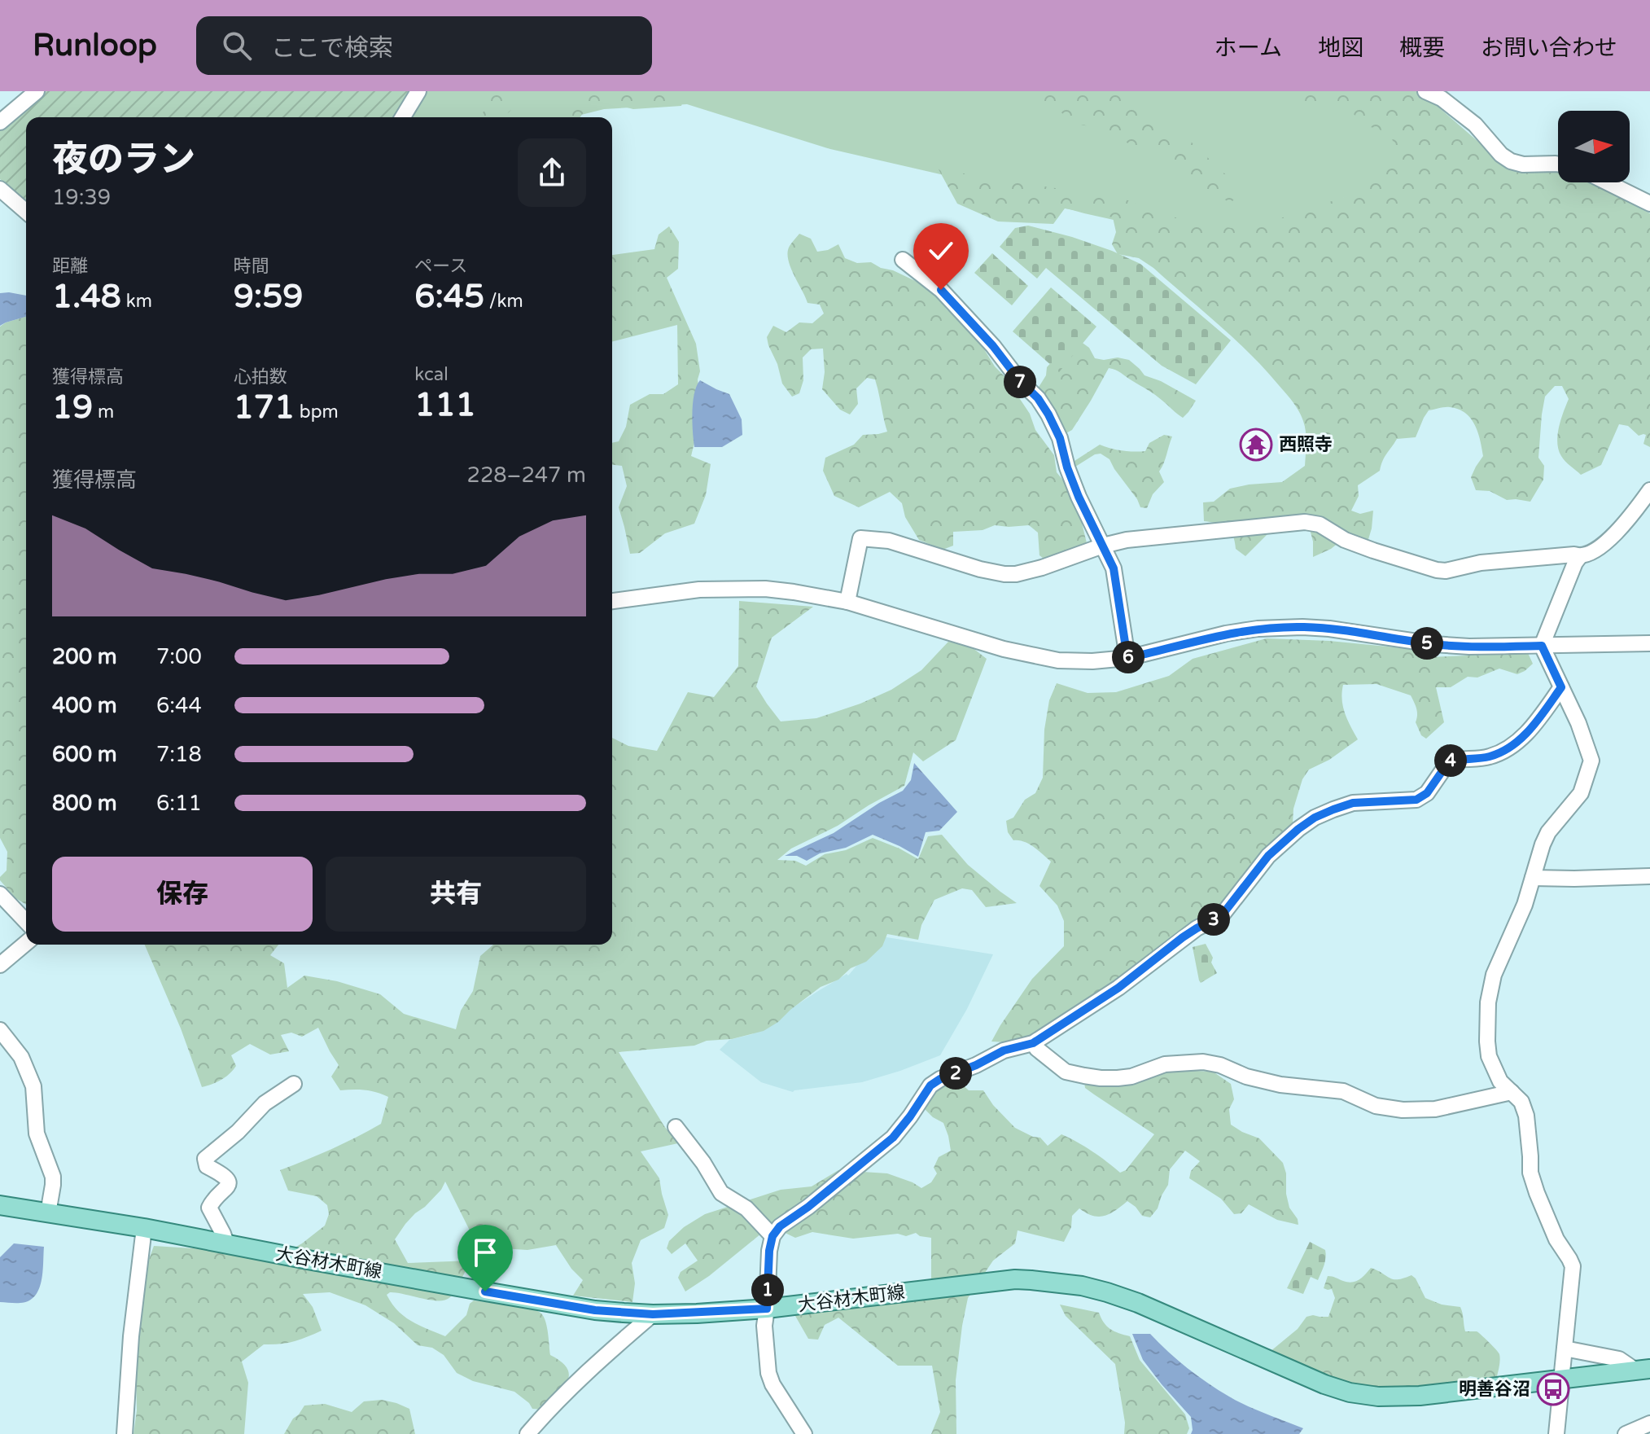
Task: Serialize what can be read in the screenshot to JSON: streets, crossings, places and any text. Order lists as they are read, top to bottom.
{
  "streets": {
    "main road": ["大谷材木町線"]
  },
  "places": {
    "temple": ["西照寺"],
    "bus stop": ["明善谷沼"]
  },
  "north": "right",
  "page": {
    "header": "Runloop",
    "search": "ここで検索",
    "nav": [
      "ホーム",
      "地図",
      "概要",
      "お問い合わせ"
    ],
    "heading": ["夜のラン", "19:39"],
    "stats": [
      ["距離", "1.48 km"],
      ["時間", "9:59"],
      ["ペース", "6:45 /km"],
      ["獲得標高", "19 m"],
      ["心拍数", "171 bpm"],
      ["kcal", "111"]
    ],
    "pins": [
      "7",
      "5",
      "6",
      "4",
      "3",
      "2",
      "1"
    ],
    "chart": ["獲得標高", "228–247 m"],
    "list": [
      {
        "name": "200 m",
        "note": "7:00"
      },
      {
        "name": "400 m",
        "note": "6:44"
      },
      {
        "name": "600 m",
        "note": "7:18"
      },
      {
        "name": "800 m",
        "note": "6:11"
      }
    ],
    "buttons": ["保存", "共有"]
  }
}
